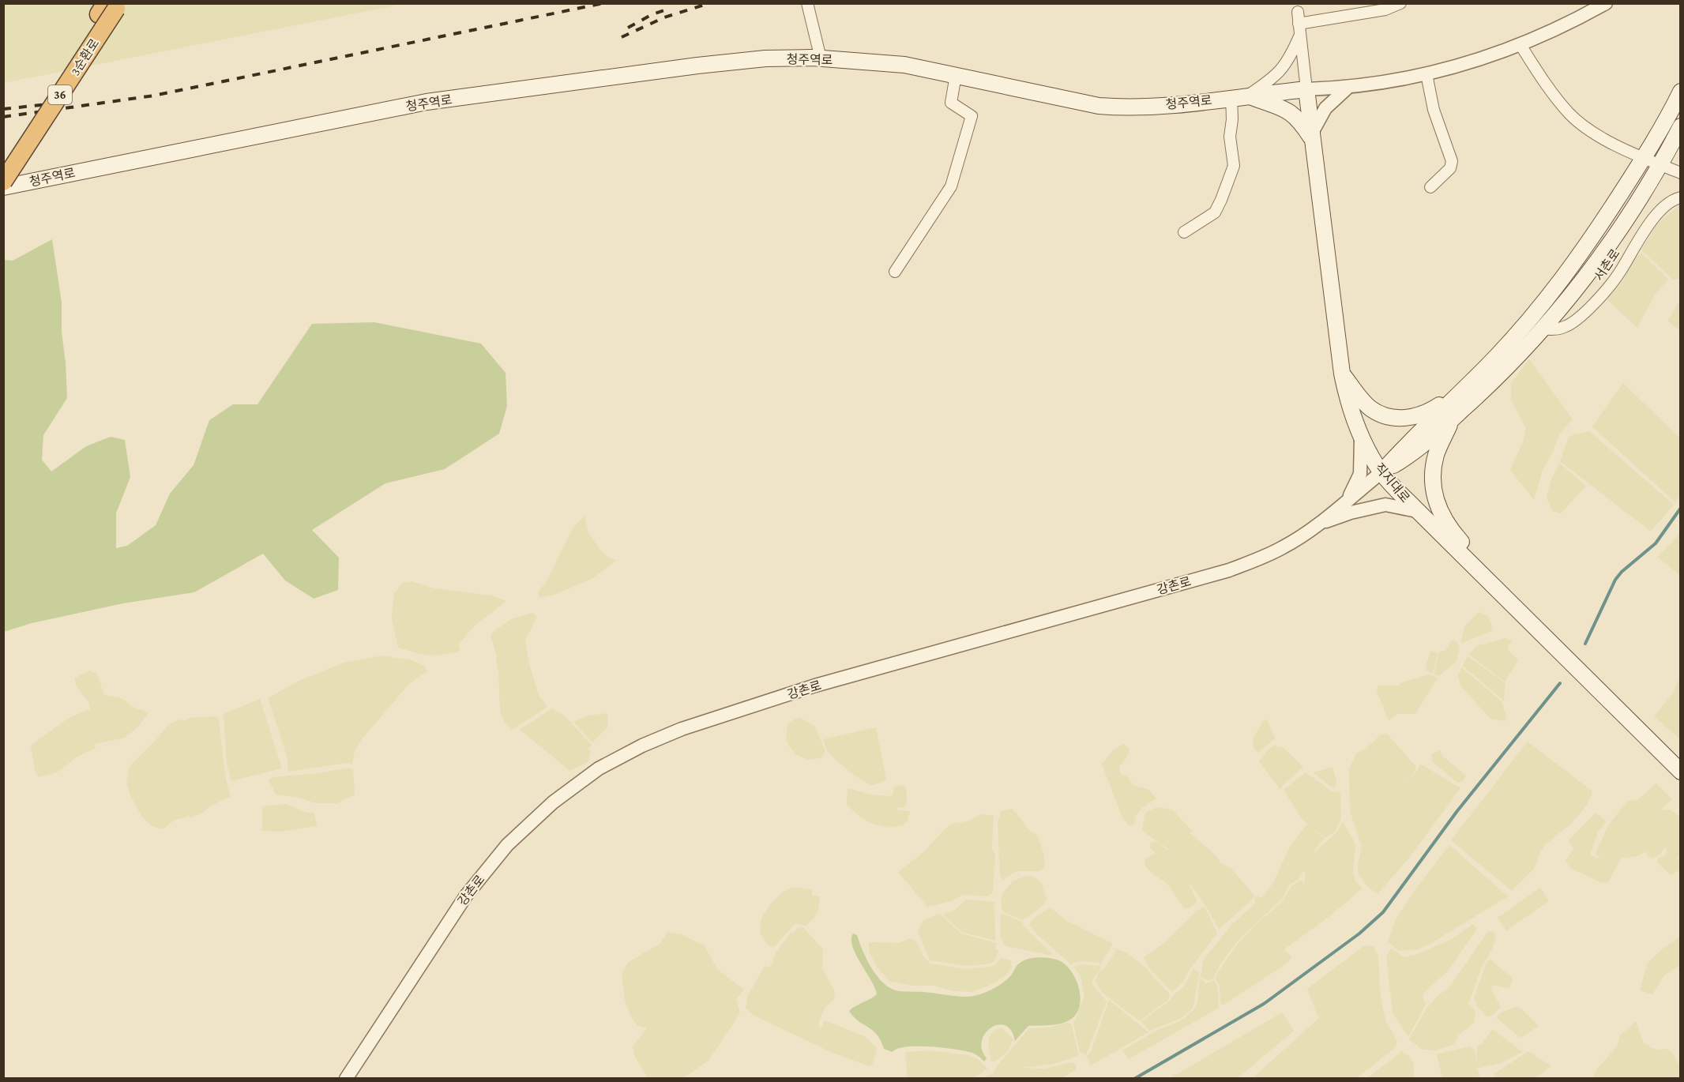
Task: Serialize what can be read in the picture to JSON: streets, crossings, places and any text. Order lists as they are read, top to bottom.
{
  "streets": {
    "highway": ["3순환로", "36"],
    "main road": ["청주역로", "직지대로"],
    "street": ["서촌로", "강촌로"]
  },
  "crossings": [
    ["청주역로", "직지대로"],
    ["직지대로", "강촌로"]
  ]
}
